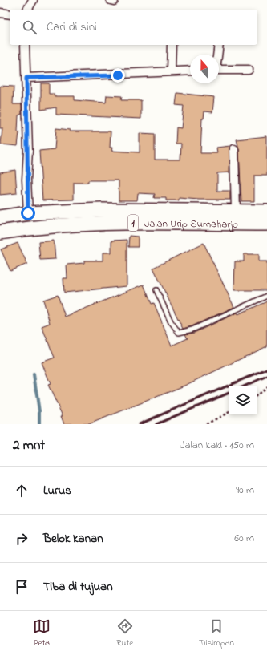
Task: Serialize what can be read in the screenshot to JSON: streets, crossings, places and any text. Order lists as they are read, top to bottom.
{
  "streets": {
    "highway": ["1", "Jalan Urip Sumaharjo"]
  },
  "north": "top",
  "page": {
    "search": "Cari di sini",
    "heading": ["2 mnt", "Jalan kaki · 150 m"],
    "list": [
      ["Lurus", "90 m"],
      ["Belok kanan", "60 m"],
      "Tiba di tujuan"
    ],
    "nav": ["Peta", "Rute", "Disimpan"]
  }
}
